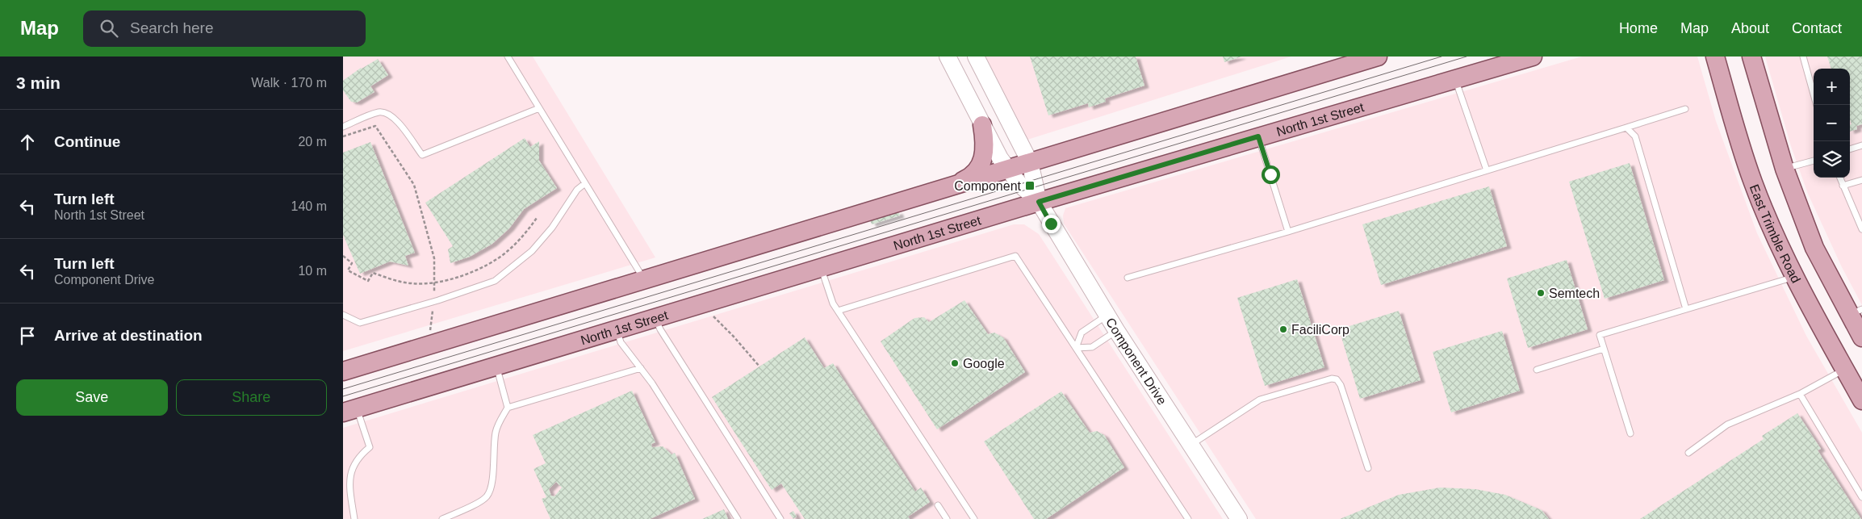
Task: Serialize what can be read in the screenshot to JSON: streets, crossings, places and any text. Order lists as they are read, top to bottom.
{
  "streets": {
    "main road": ["North 1st Street", "East Trimble Road"],
    "street": ["Component Drive"]
  },
  "crossings": [
    ["North 1st Street", "Component Drive"]
  ],
  "places": {
    "transit": ["Component"],
    "other": ["Semtech", "FaciliCorp", "Google"]
  },
  "page": {
    "header": "Map",
    "search": "Search here",
    "nav": [
      "Home",
      "Map",
      "About",
      "Contact"
    ],
    "heading": ["3 min", "Walk · 170 m"],
    "map_buttons": ["+", "−"],
    "list": [
      ["Continue", "20 m"],
      ["Turn left", "North 1st Street", "140 m"],
      ["Turn left", "Component Drive", "10 m"],
      "Arrive at destination"
    ],
    "buttons": ["Save", "Share"]
  }
}
